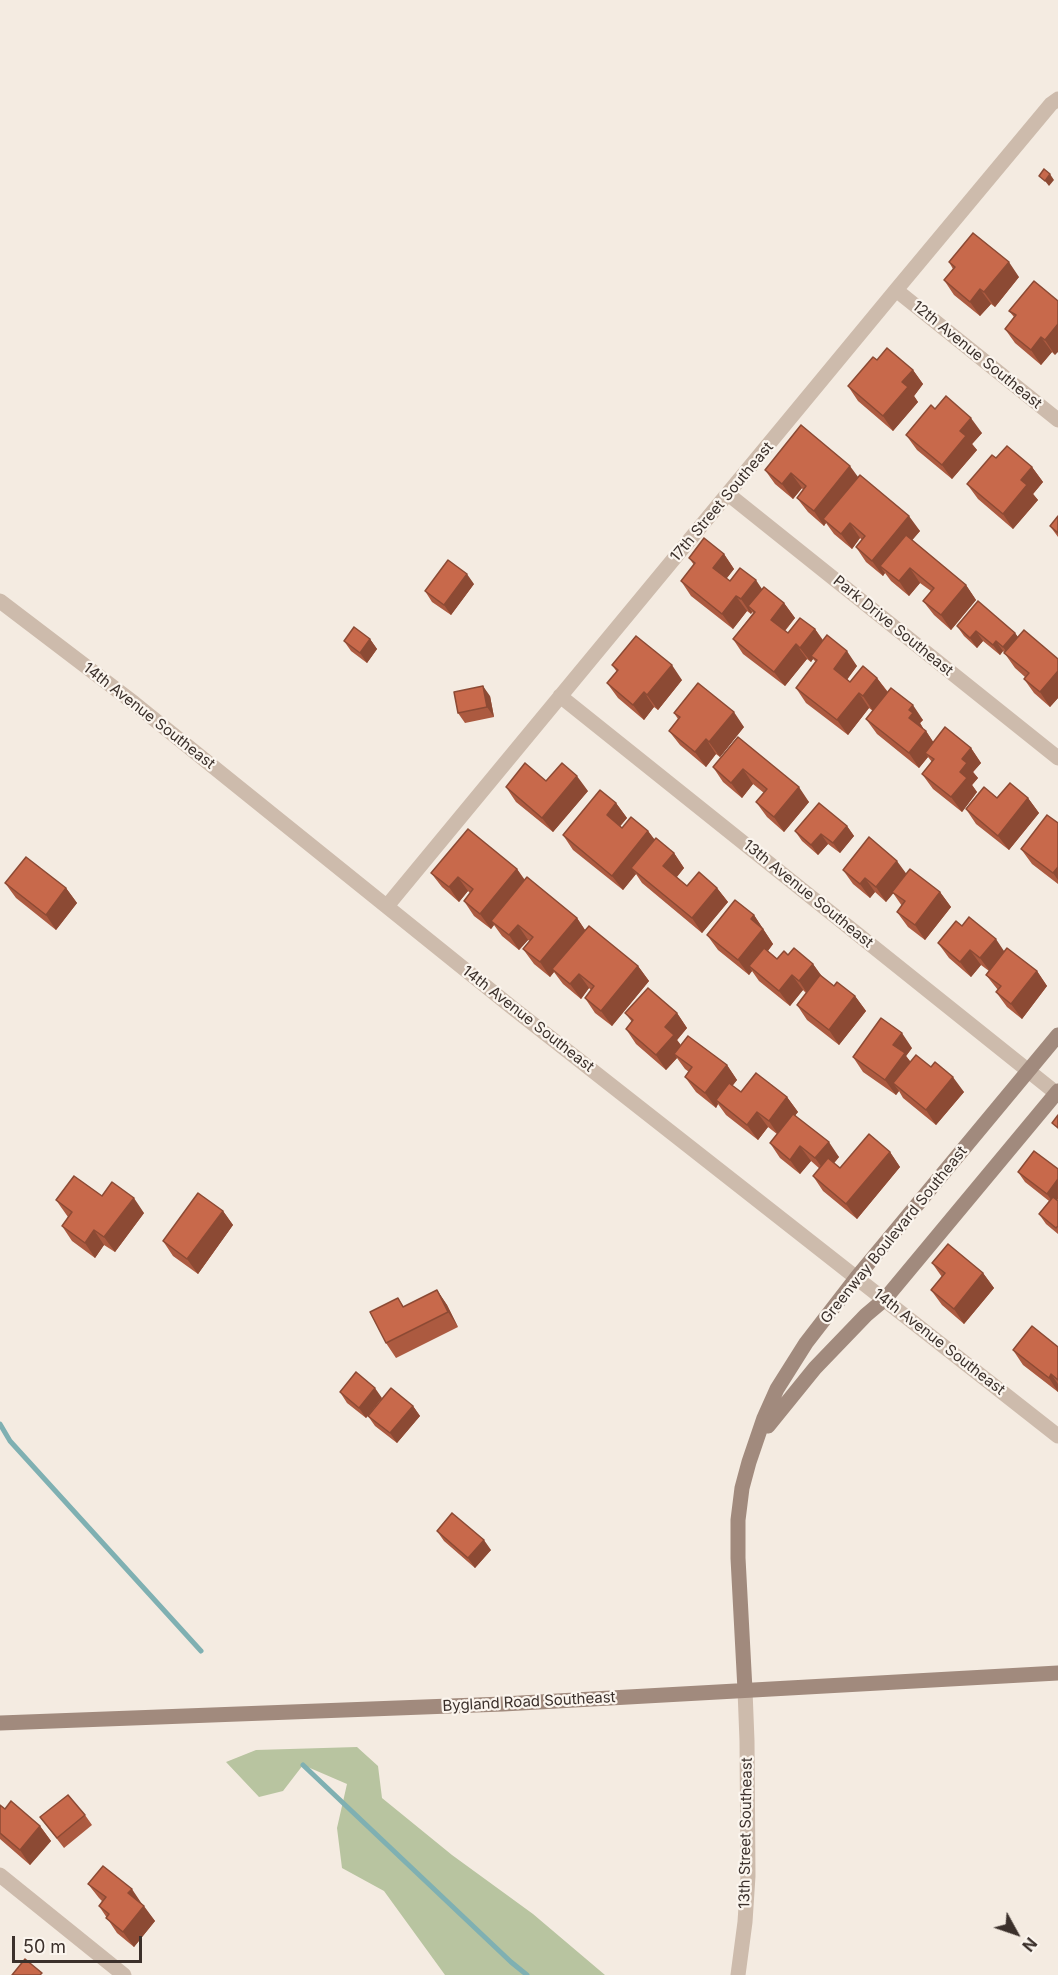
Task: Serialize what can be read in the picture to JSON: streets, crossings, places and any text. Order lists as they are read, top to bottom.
{
  "streets": {
    "street": [
      "12th Avenue Southeast",
      "17th Street Southeast",
      "Park Drive Southeast",
      "14th Avenue Southeast",
      "13th Avenue Southeast",
      "Greenway Boulevard Southeast",
      "Bygland Road Southeast",
      "13th Street Southeast"
    ]
  },
  "crossings": [
    ["12th Avenue Southeast", "17th Street Southeast"],
    ["17th Street Southeast", "Park Drive Southeast"],
    ["17th Street Southeast", "14th Avenue Southeast"],
    ["17th Street Southeast", "13th Avenue Southeast"],
    ["14th Avenue Southeast", "Greenway Boulevard Southeast"],
    ["13th Avenue Southeast", "Greenway Boulevard Southeast"],
    ["Greenway Boulevard Southeast", "Bygland Road Southeast"],
    ["Greenway Boulevard Southeast", "13th Street Southeast"],
    ["Bygland Road Southeast", "13th Street Southeast"]
  ],
  "scale_bar": "50 m",
  "north": "bottom right"
}
